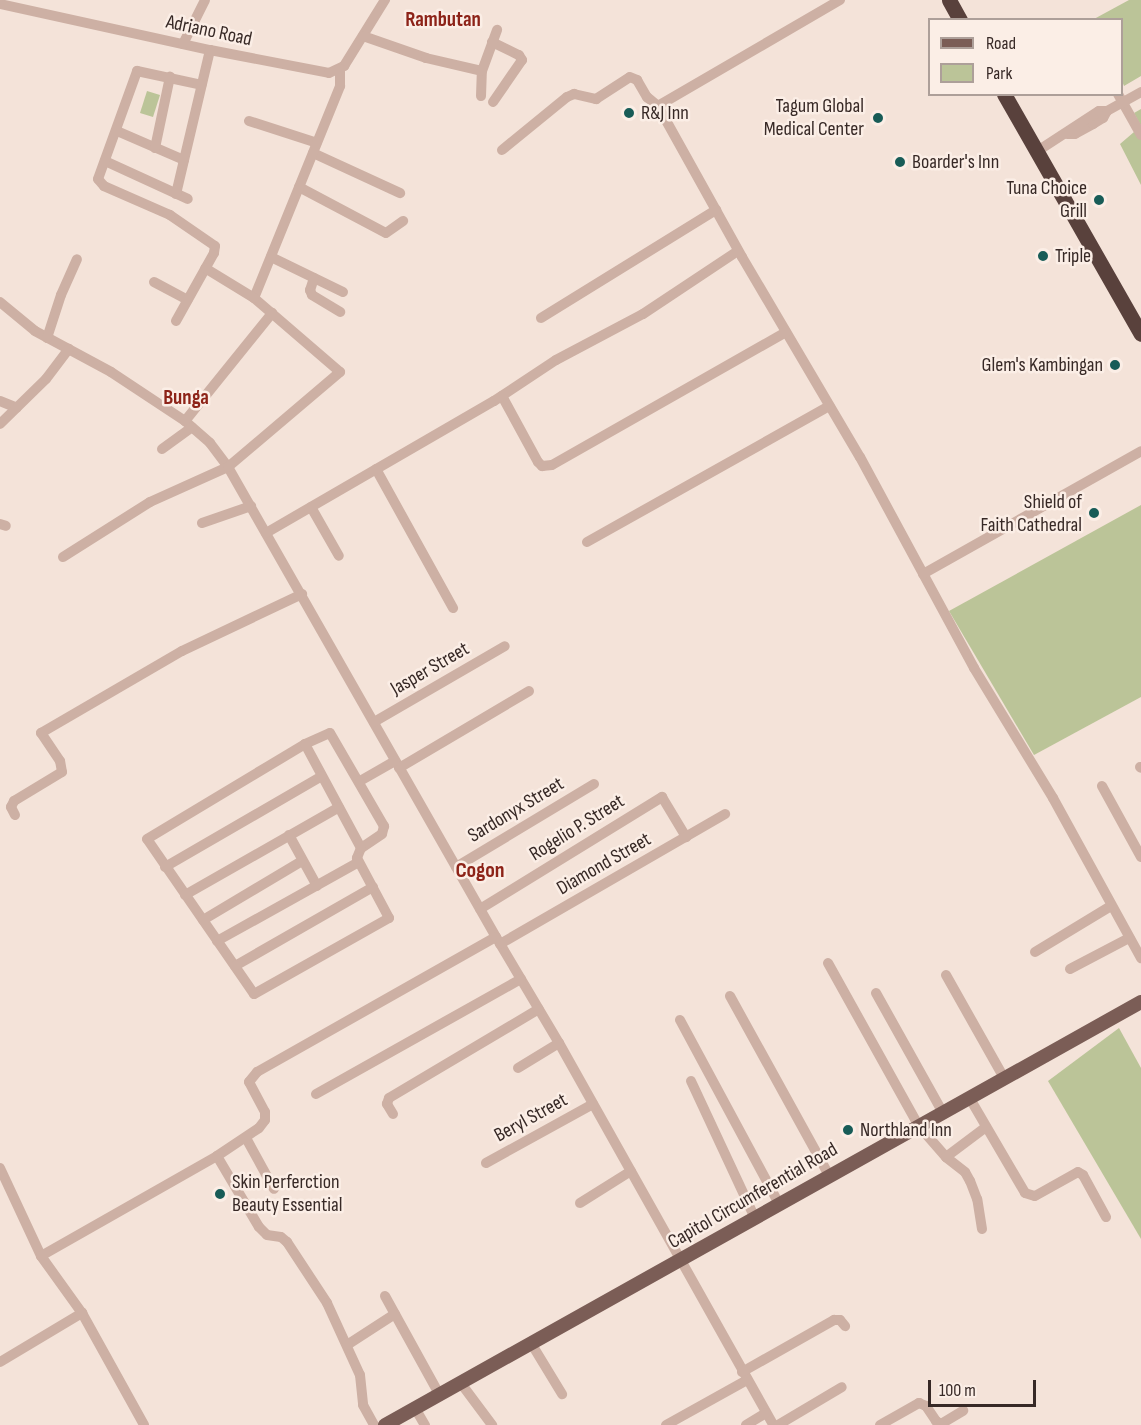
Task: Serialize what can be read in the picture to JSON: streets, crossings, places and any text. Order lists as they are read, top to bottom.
{
  "streets": {
    "main road": ["Capitol Circumferential Road"],
    "street": [
      "Adriano Road",
      "Jasper Street",
      "Sardonyx Street",
      "Rogelio P. Street",
      "Diamond Street",
      "Beryl Street"
    ]
  },
  "crossings": [
    ["Rogelio P. Street", "Diamond Street"]
  ],
  "districts": ["Rambutan", "Bunga", "Cogon"],
  "places": [
    "R&J Inn",
    "Tagum Global Medical Center",
    "Boarder's Inn",
    "Tuna Choice Grill",
    "Triple",
    "Glem's Kambingan",
    "Shield of Faith Cathedral",
    "Northland Inn",
    "Skin Perferction Beauty Essential"
  ],
  "legend": ["Road", "Park"],
  "scale_bar": "100 m"
}
